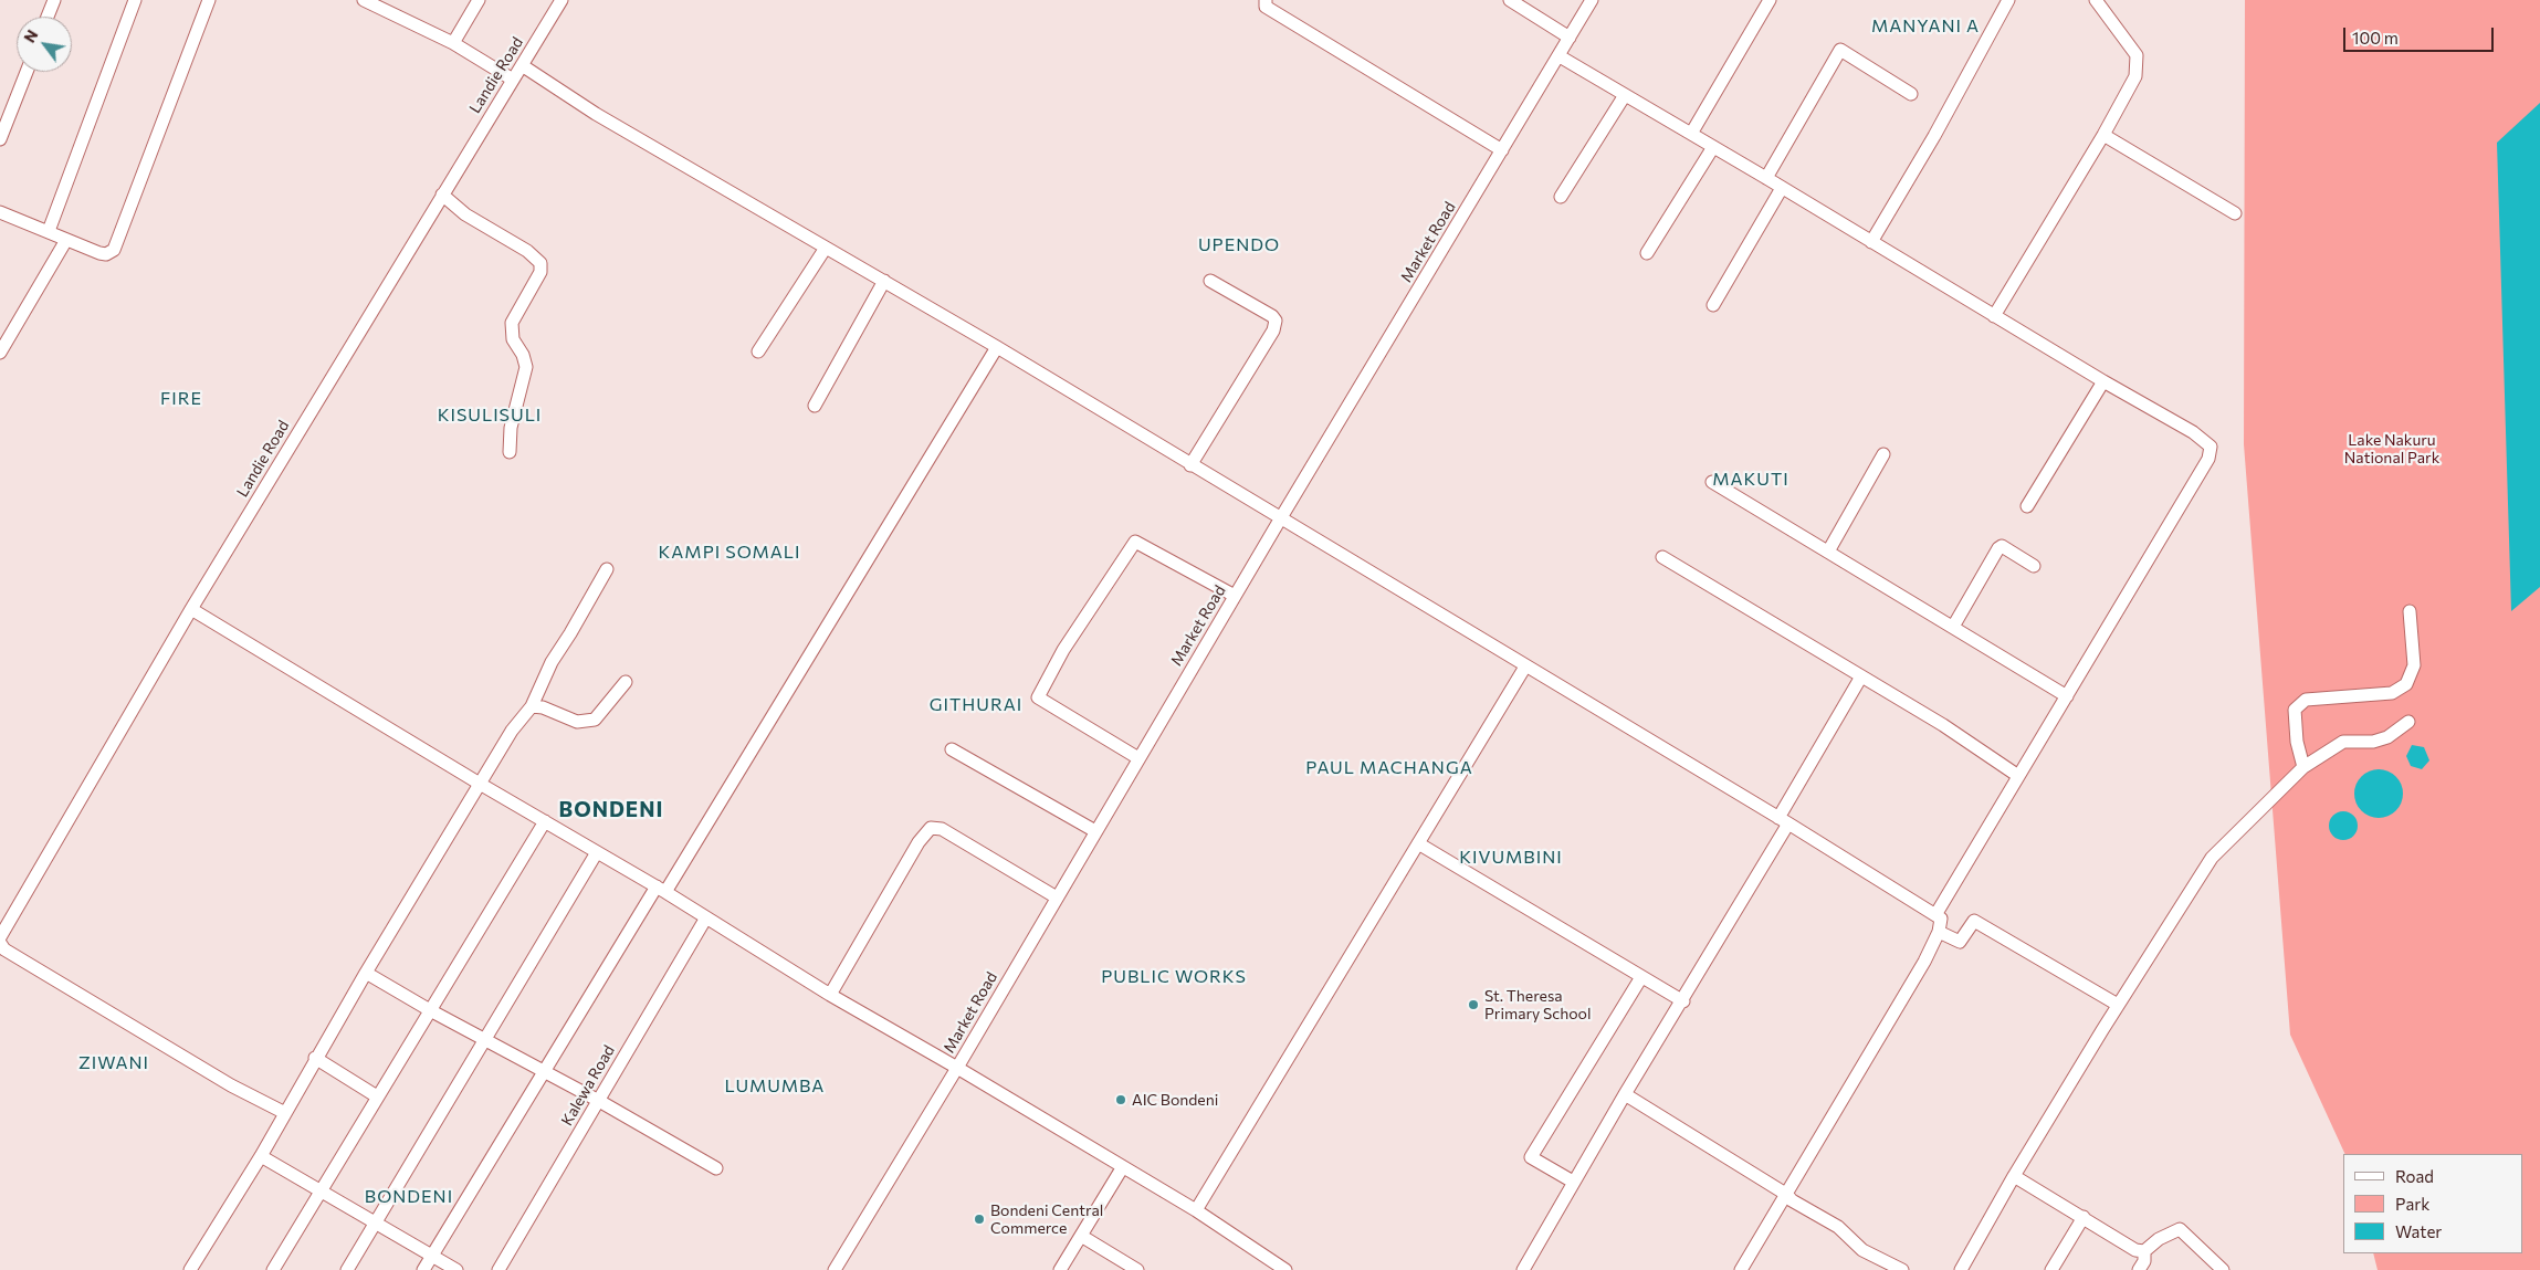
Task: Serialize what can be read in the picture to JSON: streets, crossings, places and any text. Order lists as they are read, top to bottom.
{
  "streets": {
    "street": ["Landie Road", "Market Road", "Kalewa Road"]
  },
  "districts": [
    "MANYANI A",
    "UPENDO",
    "FIRE",
    "KISULISULI",
    "MAKUTI",
    "KAMPI SOMALI",
    "GITHURAI",
    "PAUL MACHANGA",
    "BONDENI",
    "KIVUMBINI",
    "PUBLIC WORKS",
    "ZIWANI",
    "LUMUMBA",
    "BONDENI"
  ],
  "parks": ["Lake Nakuru National Park"],
  "places": ["St. Theresa Primary School", "AIC Bondeni", "Bondeni Central Commerce"],
  "legend": ["Road", "Park", "Water"],
  "scale_bar": "100 m",
  "north": "top left"
}
